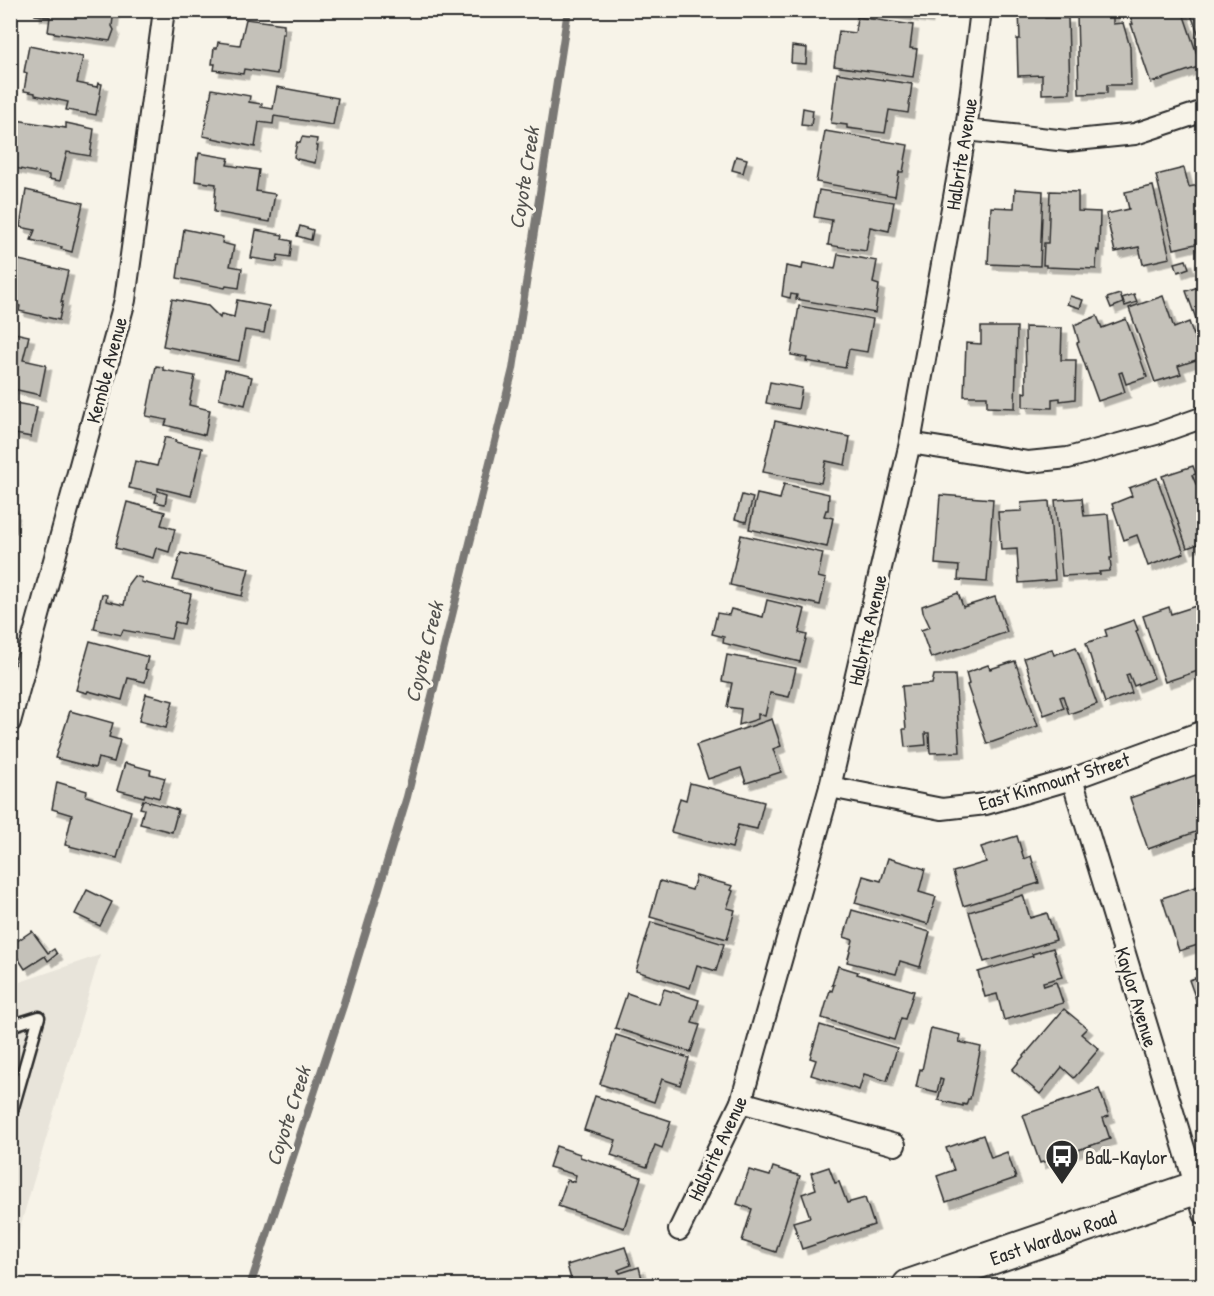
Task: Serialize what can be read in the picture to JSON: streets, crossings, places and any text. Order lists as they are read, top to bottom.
{
  "streets": {
    "main road": ["East Wardlow Road"],
    "street": [
      "Halbrite Avenue",
      "Kemble Avenue",
      "East Kinmount Street",
      "Kaylor Avenue"
    ]
  },
  "crossings": [
    ["Halbrite Avenue", "East Kinmount Street"],
    ["East Kinmount Street", "Kaylor Avenue"],
    ["Kaylor Avenue", "East Wardlow Road"]
  ],
  "water": ["Coyote Creek"],
  "places": {
    "bus stop": ["Ball-Kaylor"]
  }
}
